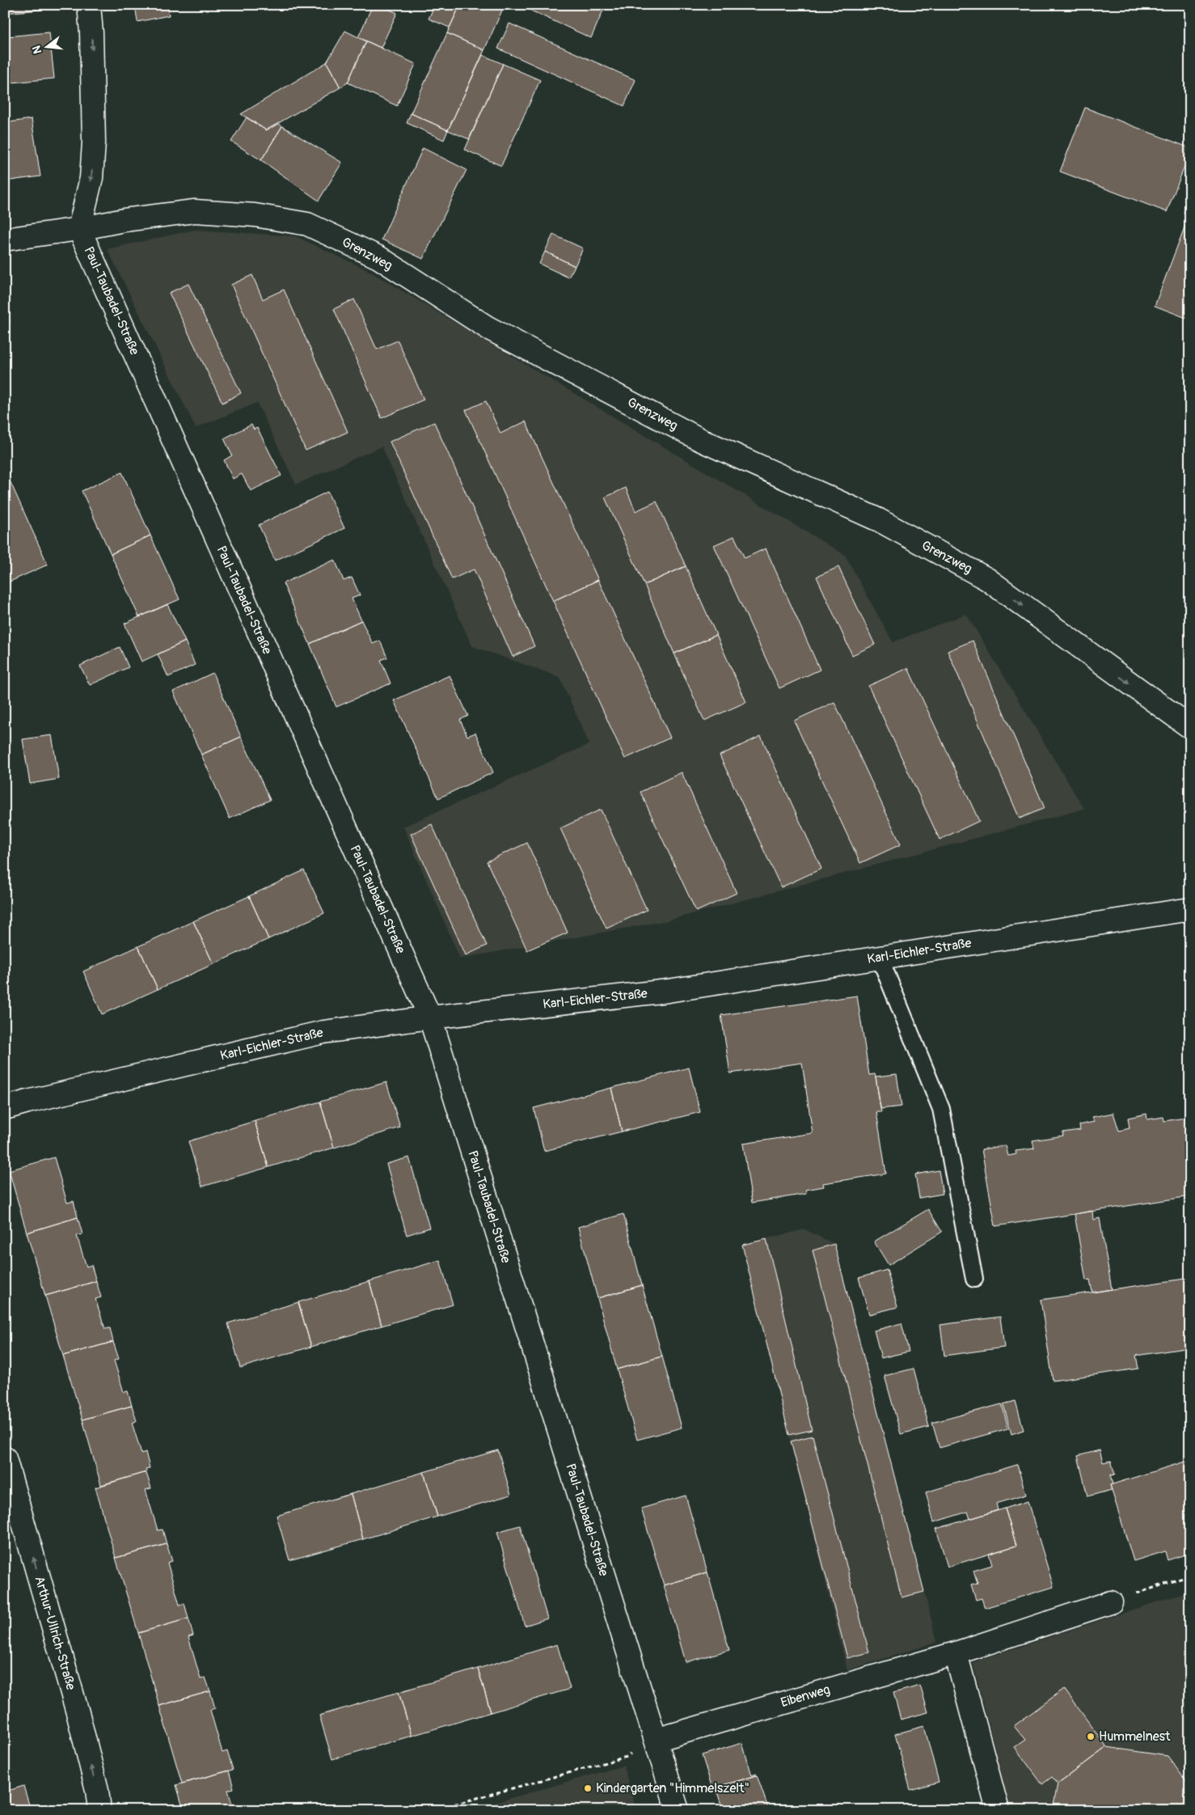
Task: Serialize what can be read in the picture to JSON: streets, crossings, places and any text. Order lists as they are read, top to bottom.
{
  "streets": {
    "street": [
      "Grenzweg",
      "Paul-Taubadel-Straße",
      "Karl-Eichler-Straße",
      "Arthur-Ullrich-Straße",
      "Eibenweg"
    ]
  },
  "crossings": [
    ["Grenzweg", "Paul-Taubadel-Straße"],
    ["Paul-Taubadel-Straße", "Karl-Eichler-Straße"],
    ["Paul-Taubadel-Straße", "Eibenweg"]
  ],
  "one_way": ["Grenzweg", "Arthur-Ullrich-Straße"],
  "places": ["Hummelnest", "Kindergarten \"Himmelszelt\""],
  "north": "left"
}
